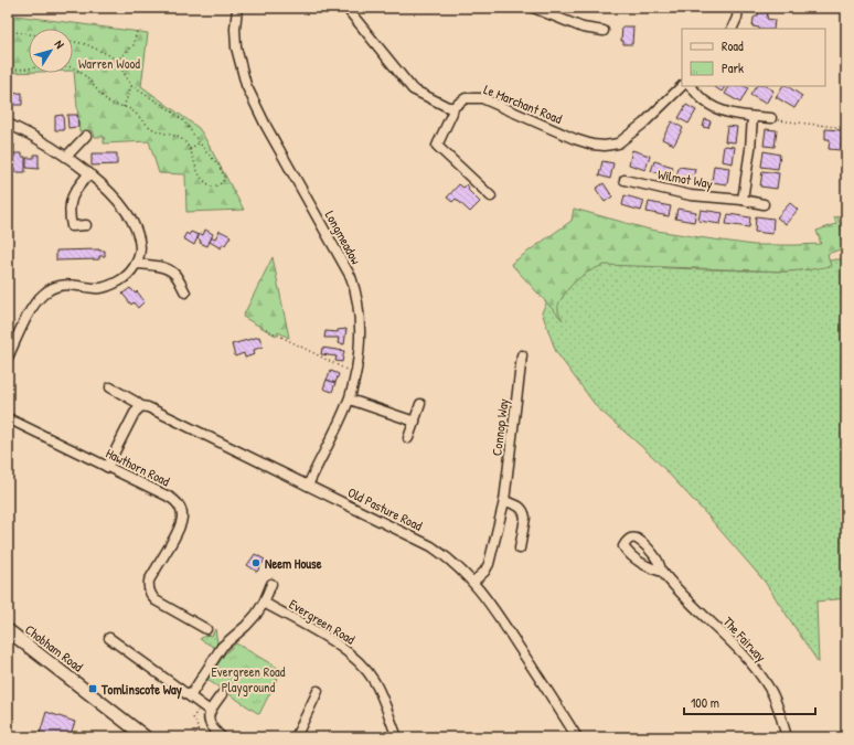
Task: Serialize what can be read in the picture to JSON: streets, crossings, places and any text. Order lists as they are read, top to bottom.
{
  "streets": {
    "main road": ["Chobham Road"],
    "street": [
      "Le Marchant Road",
      "Wilmot Way",
      "Longmeadow",
      "Connop Way",
      "Hawthorn Road",
      "Old Pasture Road",
      "Evergreen Road",
      "The Fairway"
    ]
  },
  "crossings": [
    ["Longmeadow", "Old Pasture Road"],
    ["Connop Way", "Old Pasture Road"]
  ],
  "parks": ["Warren Wood", "Evergreen Road Playground"],
  "places": {
    "other": ["Neem House"],
    "transit": ["Tomlinscote Way"]
  },
  "legend": ["Road", "Park"],
  "scale_bar": "100 m",
  "north": "top right"
}
